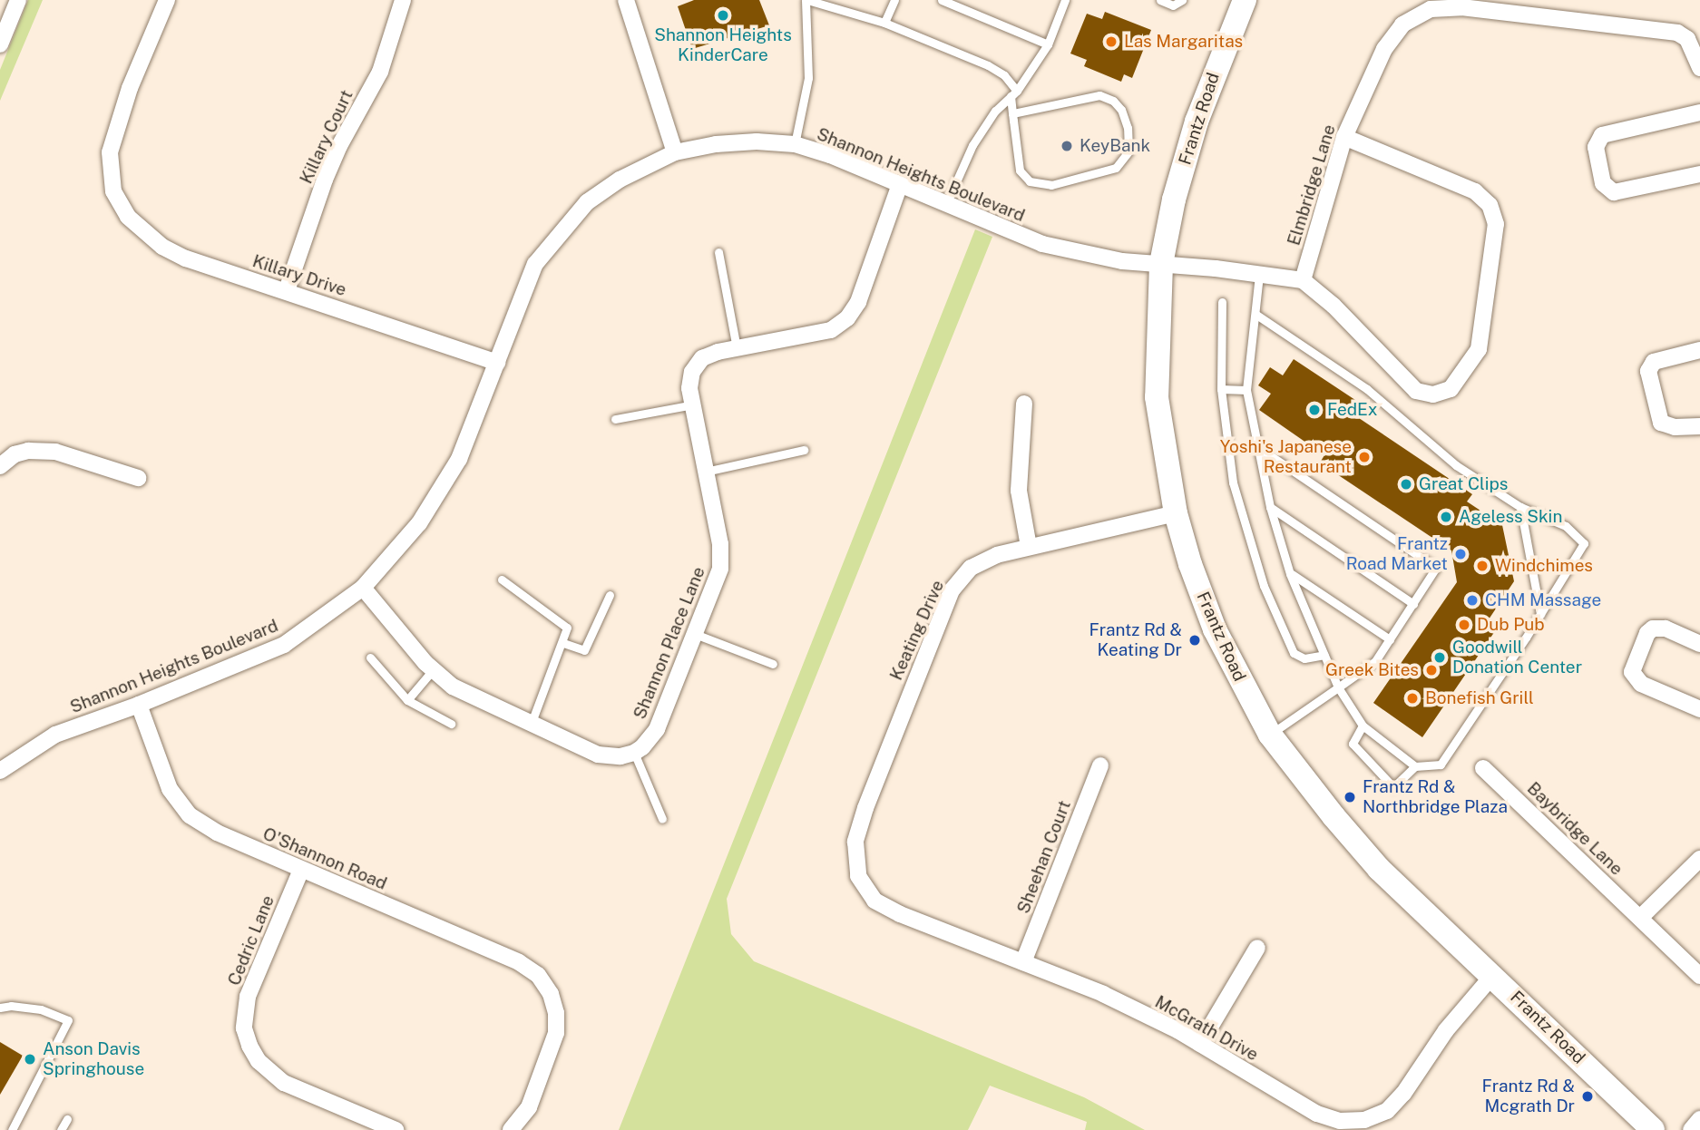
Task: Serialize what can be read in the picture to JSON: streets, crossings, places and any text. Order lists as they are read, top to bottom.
{
  "streets": {
    "main road": ["Frantz Road"],
    "street": [
      "Killary Court",
      "Shannon Heights Boulevard",
      "Elmbridge Lane",
      "Killary Drive",
      "Keating Drive",
      "Shannon Place Lane",
      "Baybridge Lane",
      "Sheehan Court",
      "O'Shannon Road",
      "Cedric Lane",
      "McGrath Drive"
    ]
  },
  "crossings": [
    ["Frantz Road", "Shannon Heights Boulevard"],
    ["Frantz Road", "Keating Drive"],
    ["Frantz Road", "McGrath Drive"],
    ["Killary Court", "Killary Drive"],
    ["Shannon Heights Boulevard", "Killary Drive"],
    ["Shannon Heights Boulevard", "Shannon Place Lane"],
    ["Shannon Heights Boulevard", "O'Shannon Road"],
    ["Keating Drive", "McGrath Drive"],
    ["Sheehan Court", "McGrath Drive"],
    ["O'Shannon Road", "Cedric Lane"]
  ],
  "places": [
    "Shannon Heights KinderCare",
    "Las Margaritas",
    "KeyBank",
    "FedEx",
    "Yoshi's Japanese Restaurant",
    "Great Clips",
    "Ageless Skin",
    "Frantz Road Market",
    "Windchimes",
    "CHM Massage",
    "Dub Pub",
    "Frantz Rd & Keating Dr",
    "Goodwill Donation Center",
    "Greek Bites",
    "Bonefish Grill",
    "Frantz Rd & Northbridge Plaza",
    "Anson Davis Springhouse",
    "Frantz Rd & Mcgrath Dr"
  ]
}
